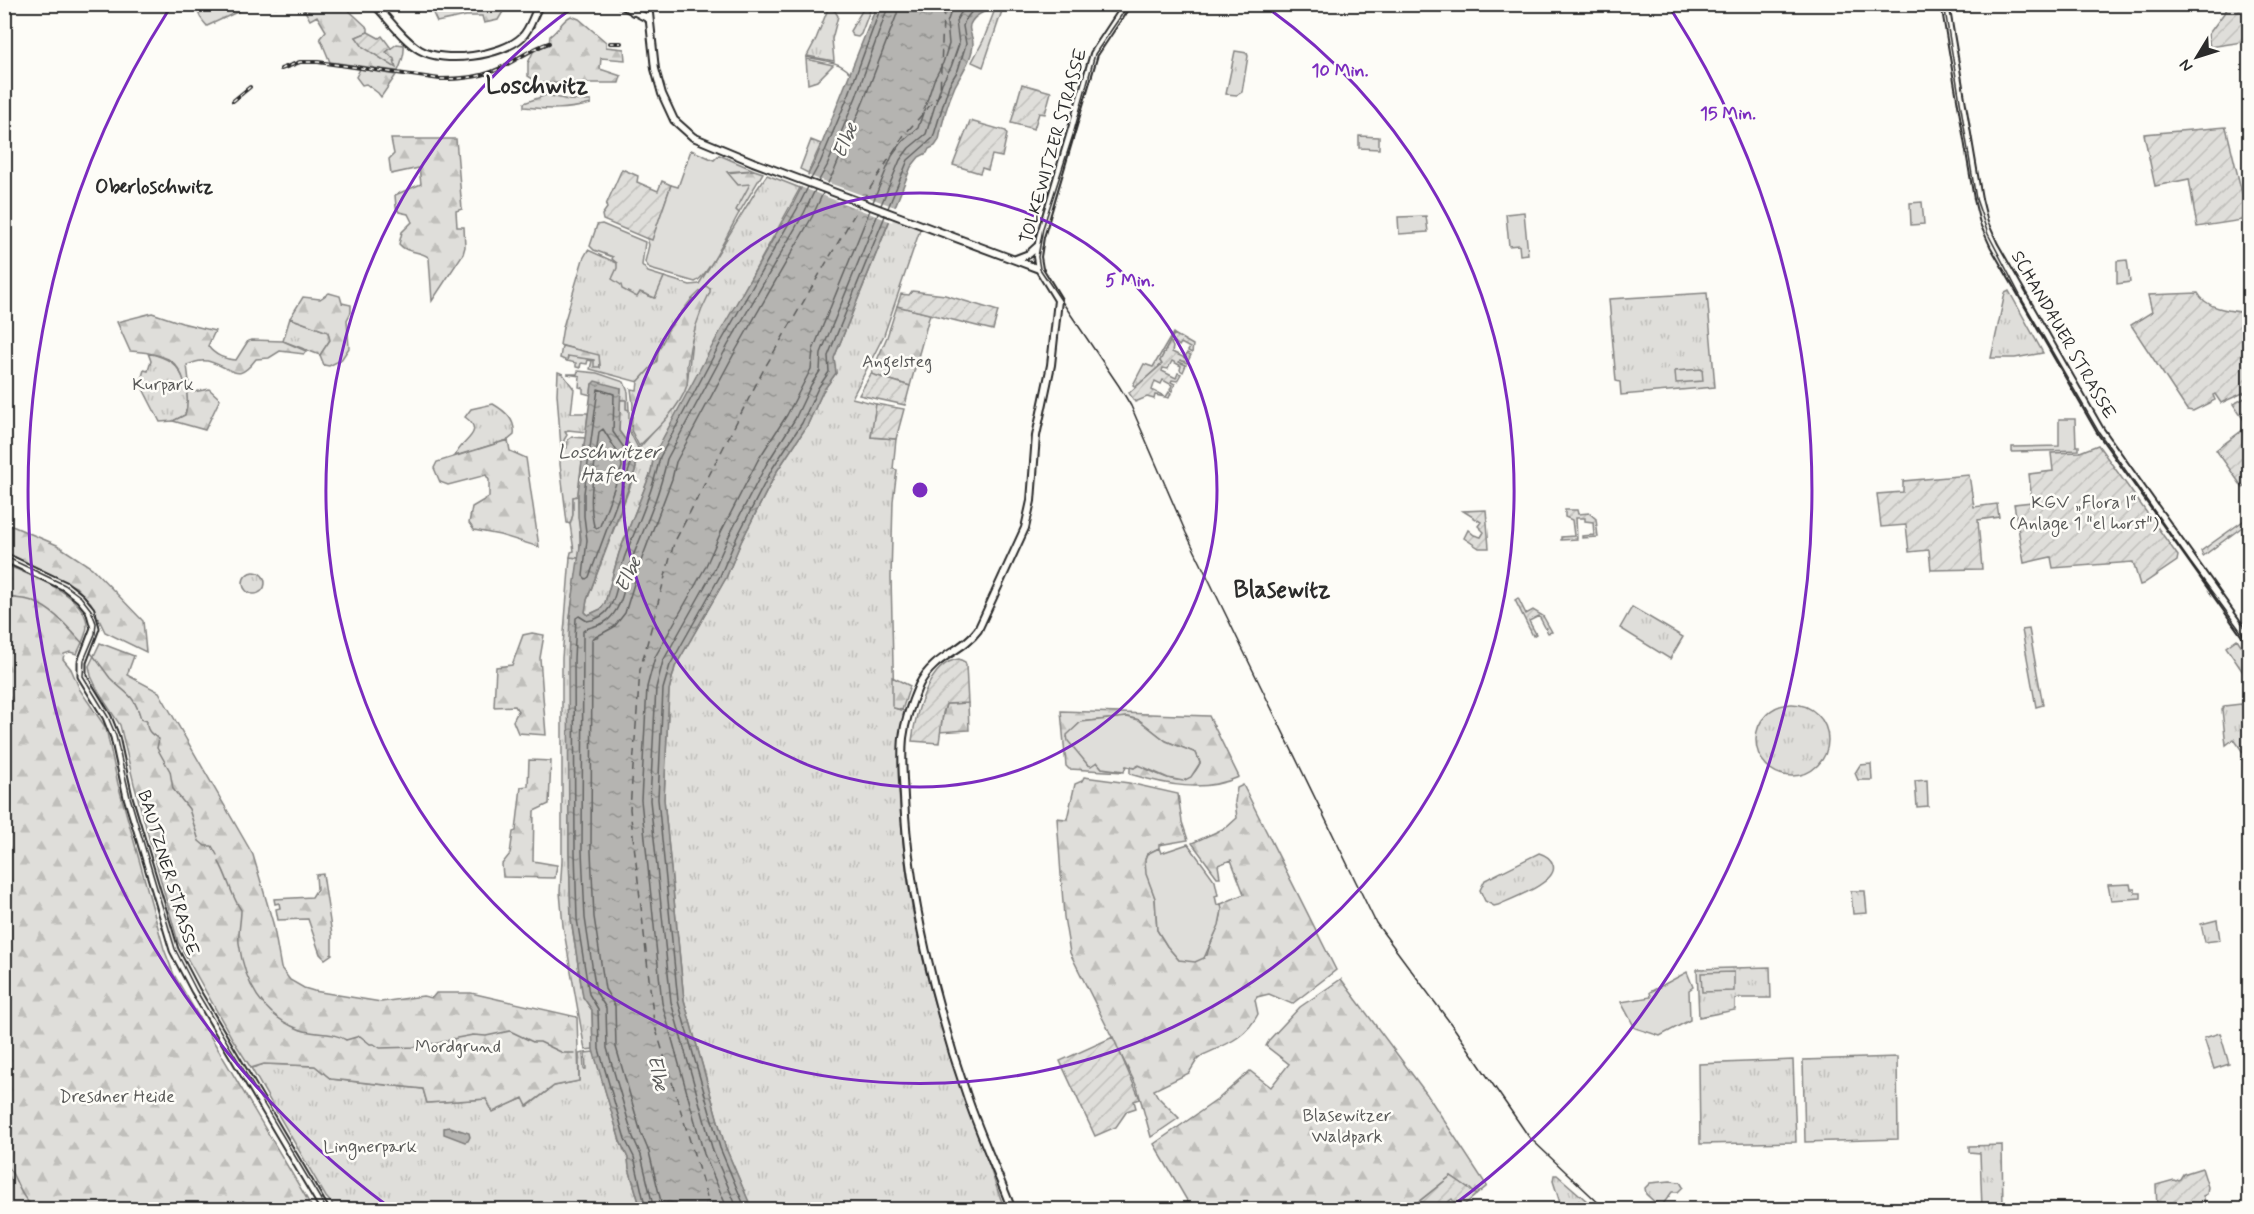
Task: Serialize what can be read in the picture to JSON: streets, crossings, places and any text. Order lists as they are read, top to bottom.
{
  "streets": {
    "main road": ["TOLKEWITZER STRASSE", "SCHANDAUER STRASSE", "BAUTZNER STRASSE"]
  },
  "districts": ["Loschwitz", "Oberloschwitz", "Blasewitz"],
  "water": ["Elbe", "Loschwitzer Hafen"],
  "parks": [
    "Angelsteg",
    "Kurpark",
    "KGV „Flora I“ (Anlage 1 \"el horst\")",
    "Mordgrund",
    "Dresdner Heide",
    "Blasewitzer Waldpark",
    "Lingnerpark"
  ],
  "north": "bottom left",
  "rings": ["10 Min.", "15 Min.", "5 Min."]
}
